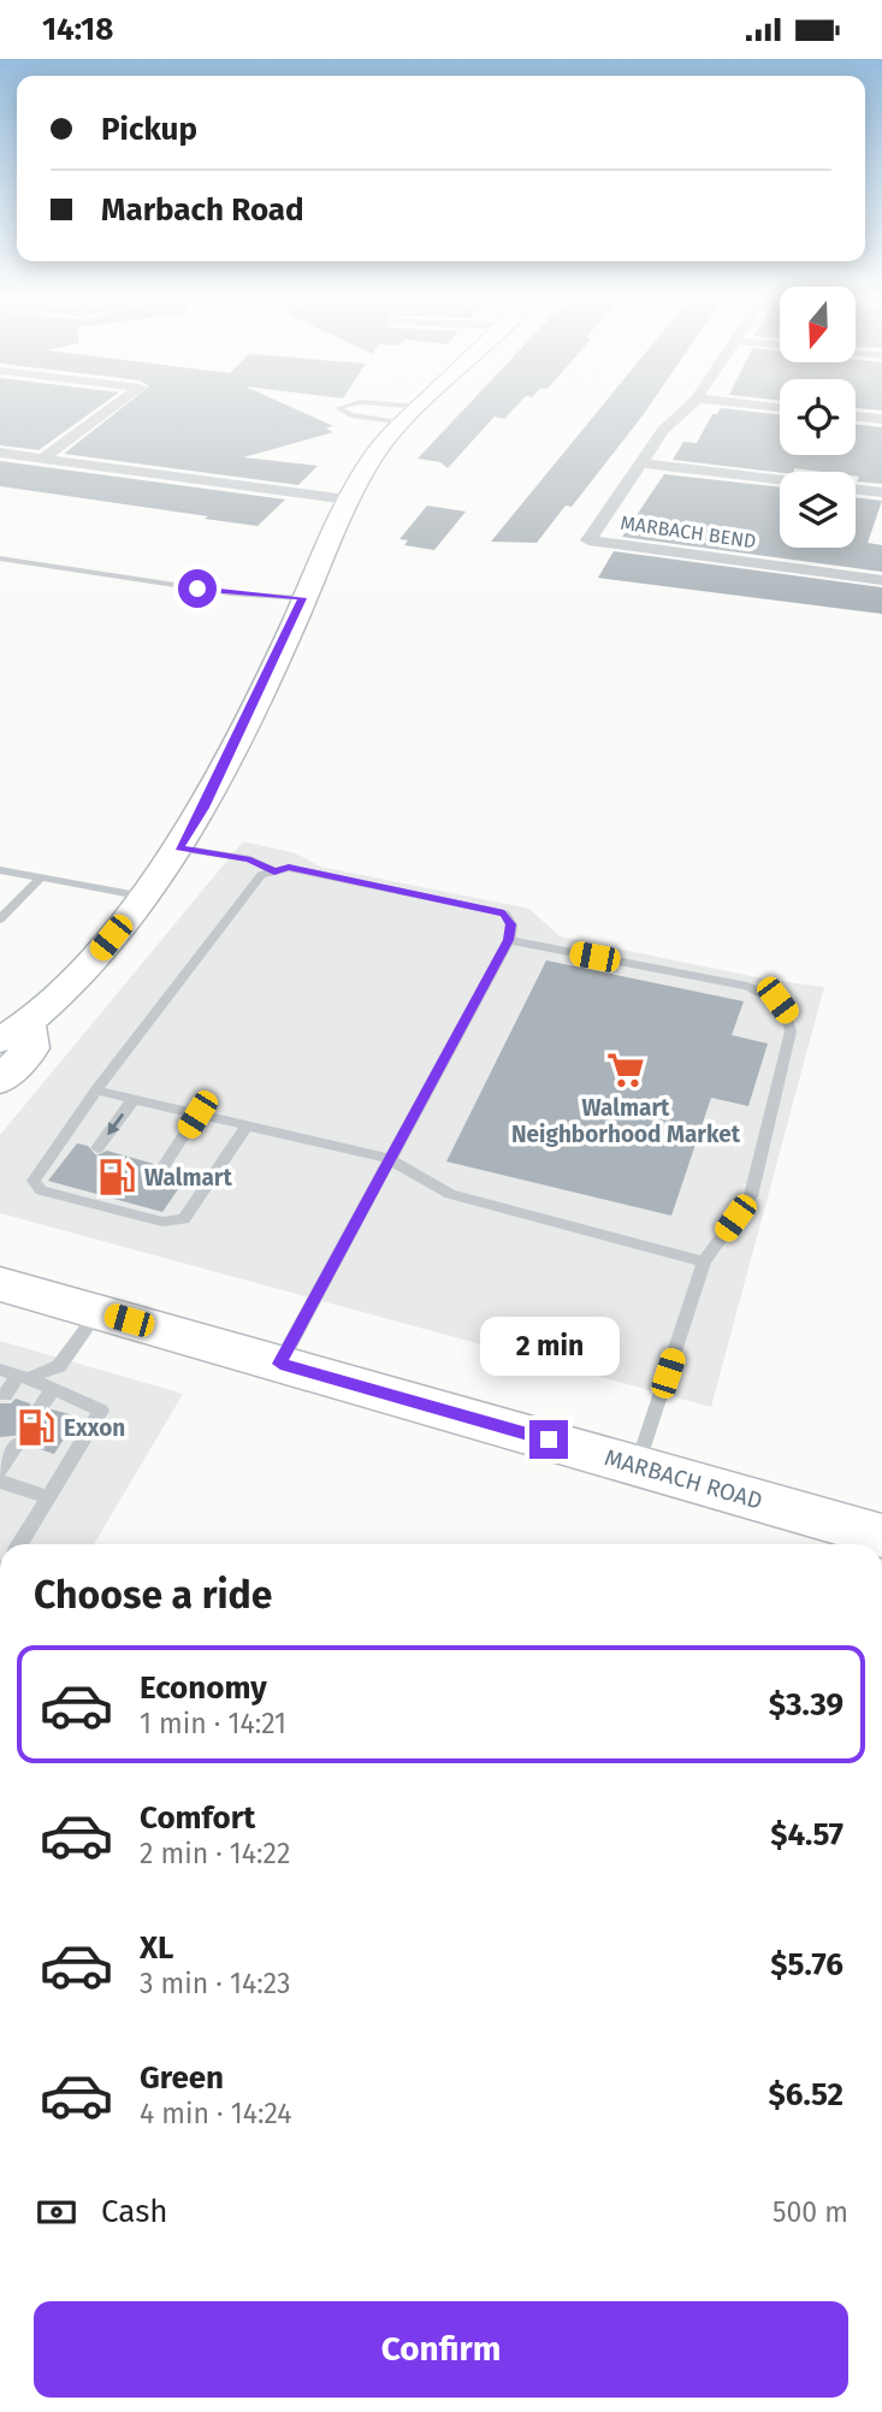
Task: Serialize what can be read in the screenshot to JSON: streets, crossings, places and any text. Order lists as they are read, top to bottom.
{
  "streets": {
    "street": ["MARBACH BEND", "MARBACH ROAD"]
  },
  "places": {
    "supermarket": ["Walmart Neighborhood Market"],
    "fuel station": ["Walmart", "Exxon"]
  },
  "north": "bottom",
  "page": {
    "status": "14:18",
    "banner": ["Pickup", "Marbach Road"],
    "bubble": "2 min",
    "heading": "Choose a ride",
    "list": [
      {
        "name": "Economy",
        "note": "1 min · 14:21",
        "value": "$3.39"
      },
      {
        "name": "Comfort",
        "note": "2 min · 14:22",
        "value": "$4.57"
      },
      {
        "name": "XL",
        "note": "3 min · 14:23",
        "value": "$5.76"
      },
      {
        "name": "Green",
        "note": "4 min · 14:24",
        "value": "$6.52"
      }
    ],
    "pay": ["Cash", "500 m"],
    "buttons": "Confirm"
  }
}
